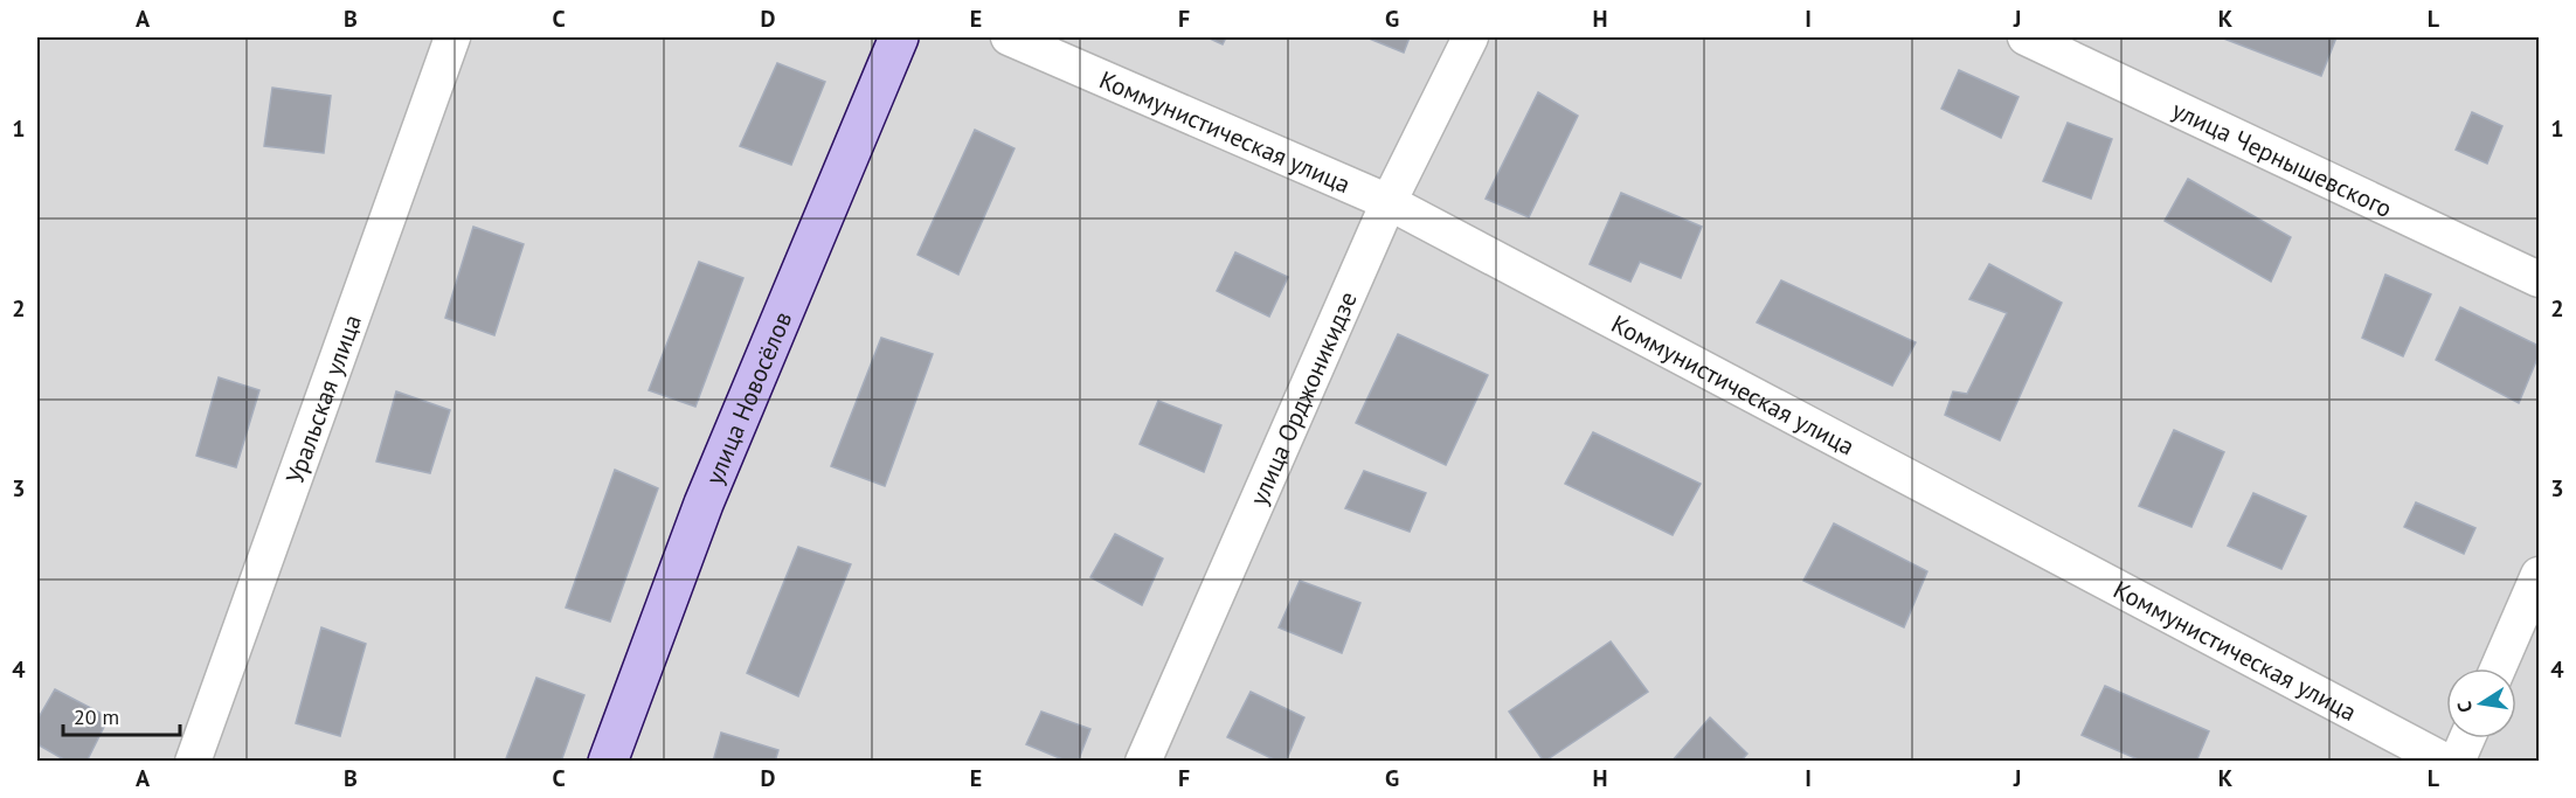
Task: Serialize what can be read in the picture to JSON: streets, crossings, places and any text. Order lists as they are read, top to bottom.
{
  "streets": {
    "street": [
      "Коммунистическая улица",
      "улица Чернышевского",
      "улица Новосёлов",
      "улица Орджоникидзе",
      "Уральская улица"
    ]
  },
  "crossings": [
    ["Коммунистическая улица", "улица Орджоникидзе"]
  ],
  "scale_bar": "20 m",
  "north": "left",
  "grid": {
    "columns": [
      "A",
      "B",
      "C",
      "D",
      "E",
      "F",
      "G",
      "H",
      "I",
      "J",
      "K",
      "L"
    ],
    "rows": [
      "1",
      "2",
      "3",
      "4"
    ]
  }
}
